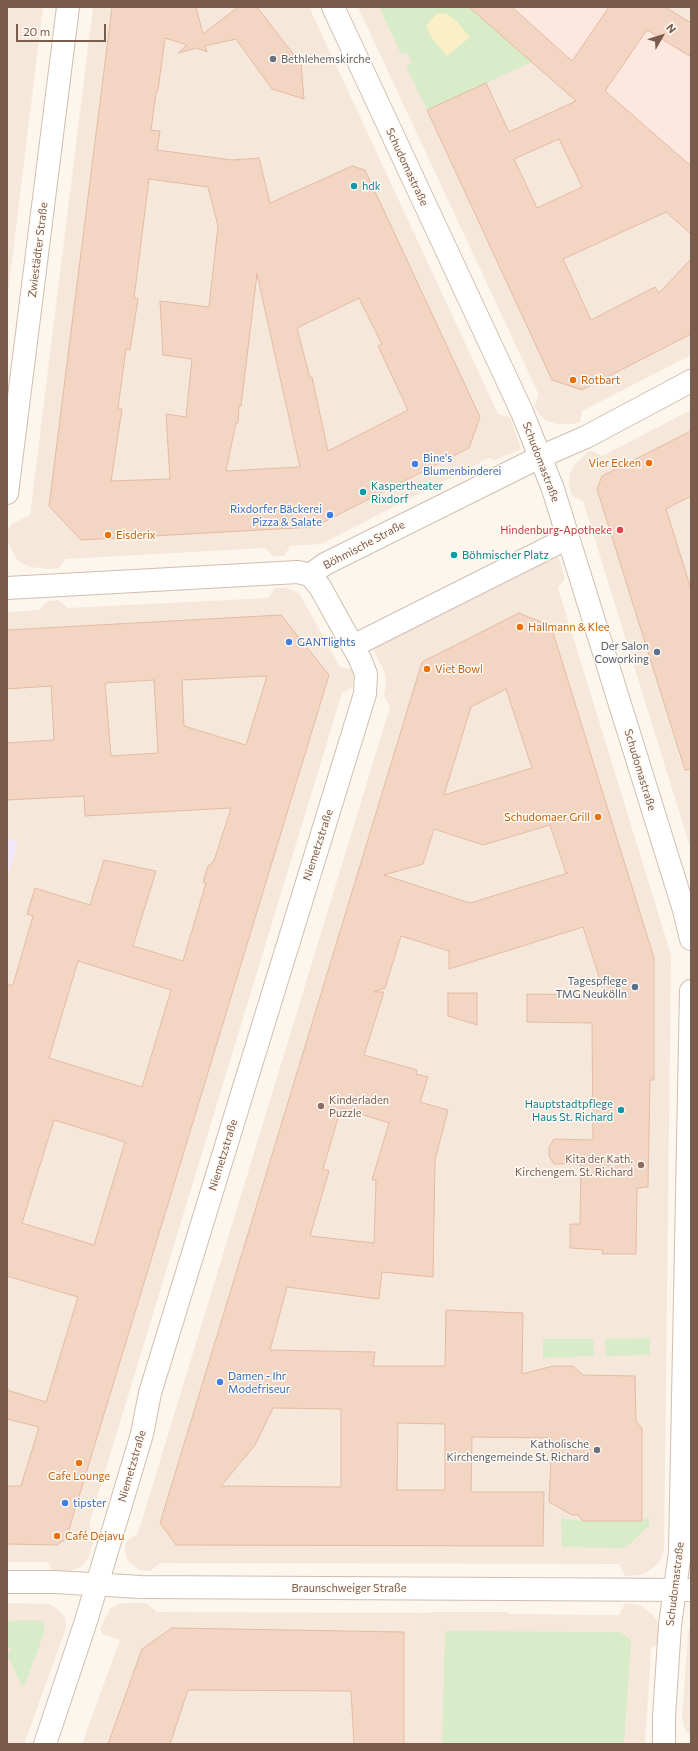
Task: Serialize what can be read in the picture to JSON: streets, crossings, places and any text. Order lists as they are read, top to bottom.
{
  "streets": {
    "street": [
      "Schudomastraße",
      "Zwiestädter Straße",
      "Böhmische Straße",
      "Niemetzstraße",
      "Braunschweiger Straße"
    ]
  },
  "crossings": [
    ["Schudomastraße", "Böhmische Straße"],
    ["Schudomastraße", "Braunschweiger Straße"],
    ["Böhmische Straße", "Niemetzstraße"],
    ["Niemetzstraße", "Braunschweiger Straße"]
  ],
  "places": [
    "Bethlehemskirche",
    "hdk",
    "Rotbart",
    "Vier Ecken",
    "Bine's Blumenbinderei",
    "Kaspertheater Rixdorf",
    "Rixdorfer Bäckerei Pizza & Salate",
    "Hindenburg-Apotheke",
    "Eisderix",
    "Böhmischer Platz",
    "Hallmann & Klee",
    "GANTlights",
    "Der Salon Coworking",
    "Viet Bowl",
    "Schudomaer Grill",
    "Tagespflege TMG Neukölln",
    "Kinderladen Puzzle",
    "Hauptstadtpflege Haus St. Richard",
    "Kita der Kath. Kirchengem. St. Richard",
    "Damen - Ihr Modefriseur",
    "Katholische Kirchengemeinde St. Richard",
    "Cafe Lounge",
    "tipster",
    "Café Dejavu"
  ],
  "scale_bar": "20 m",
  "north": "top right"
}
